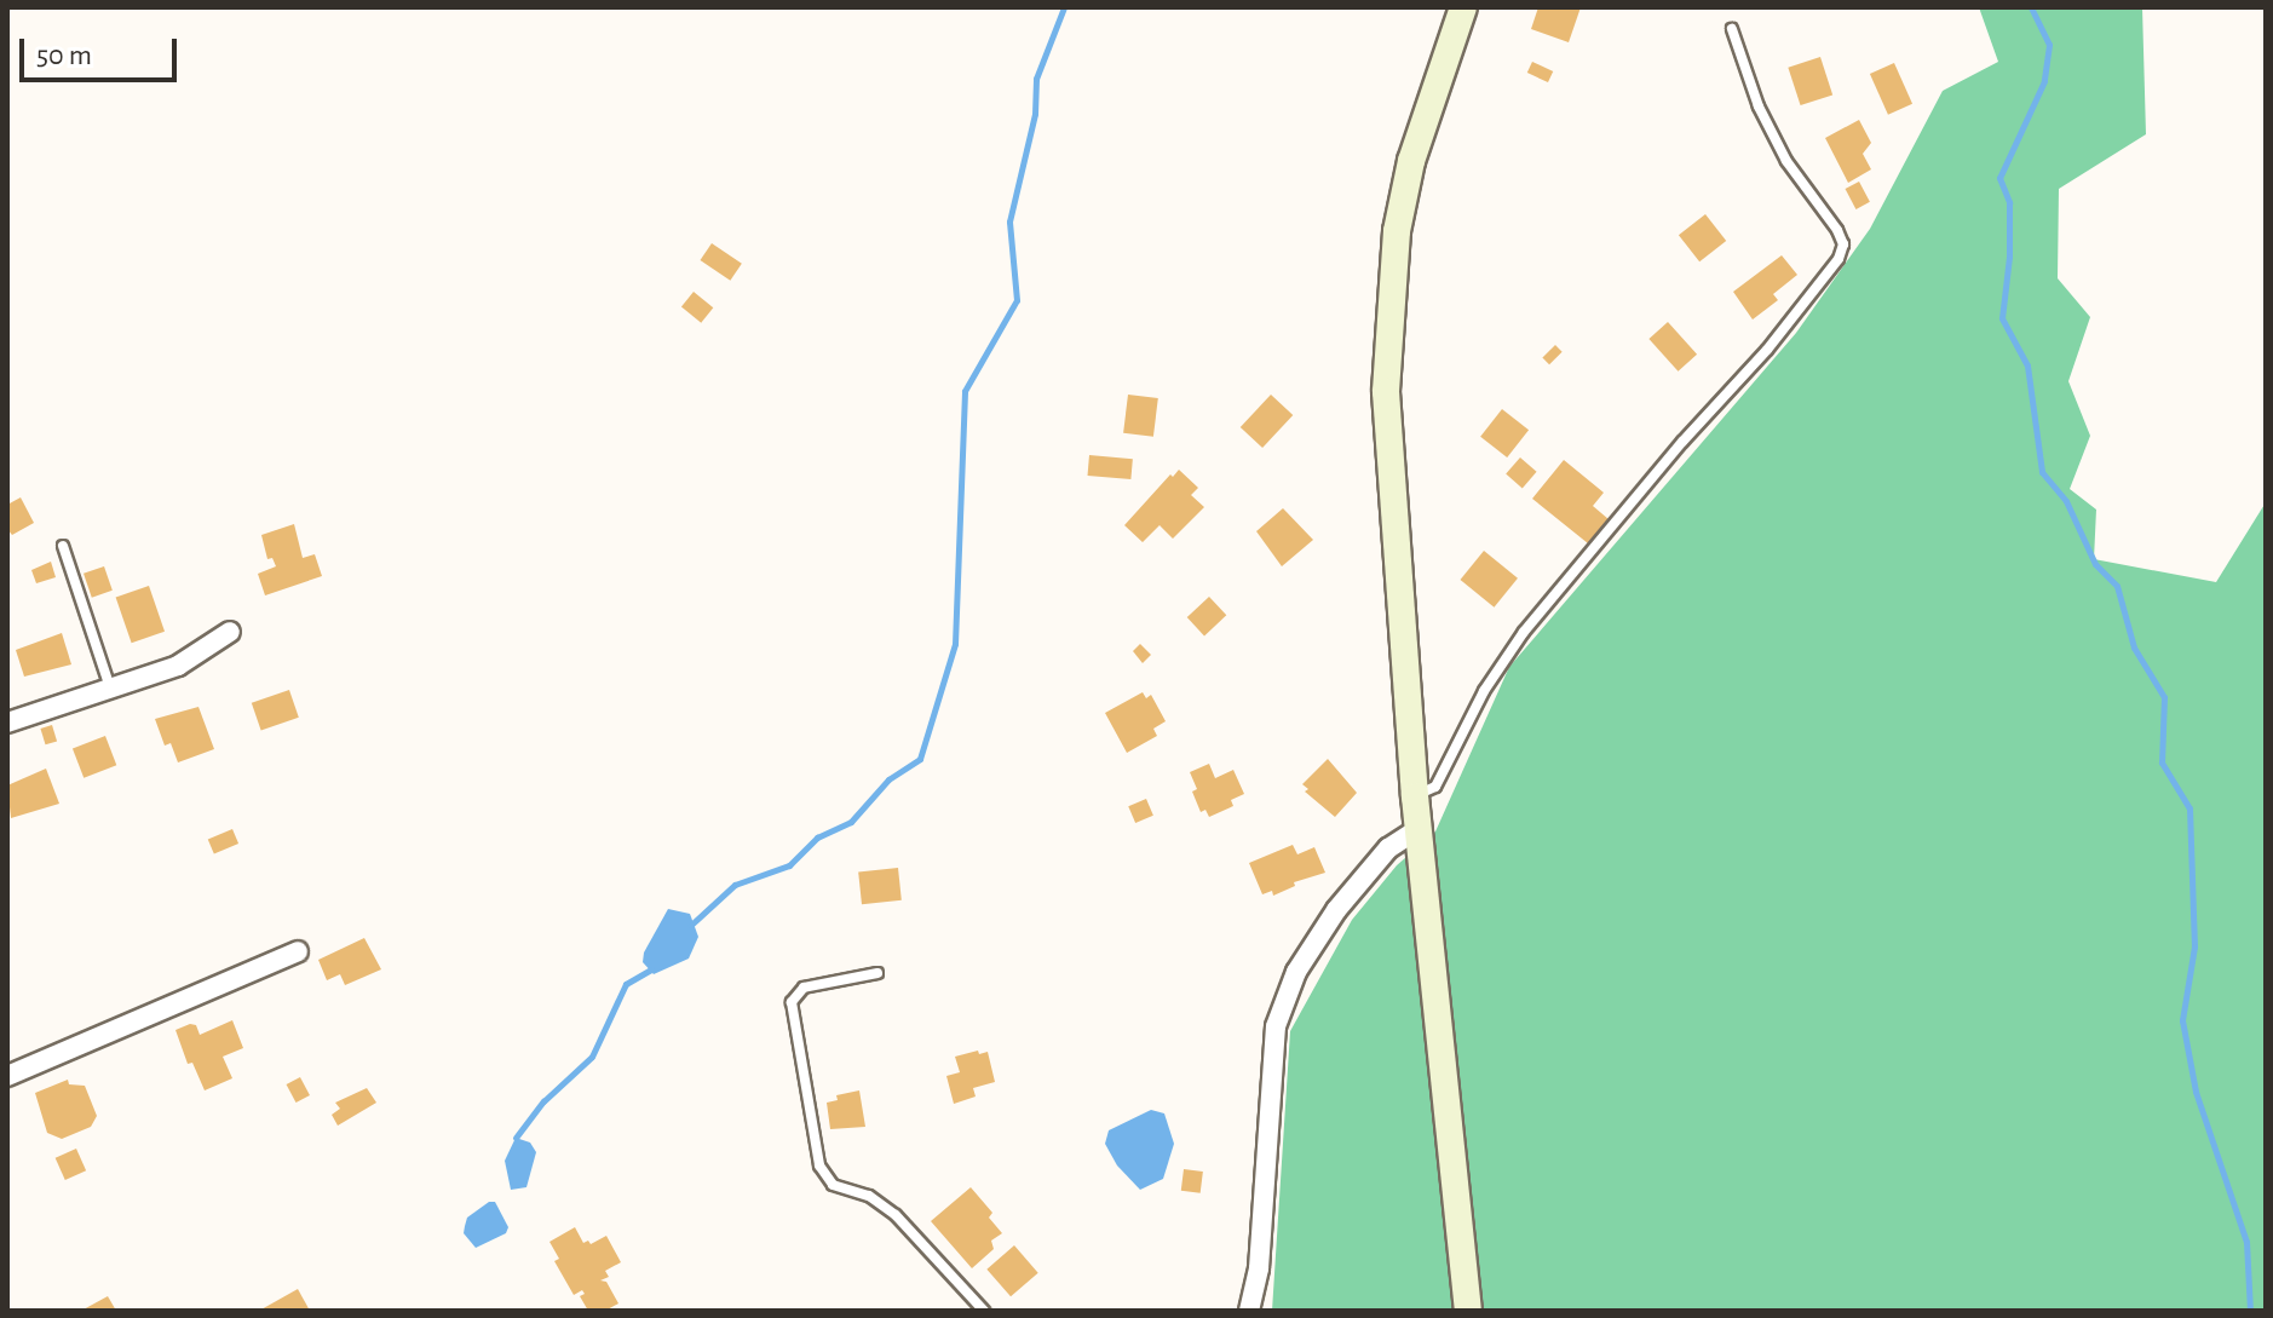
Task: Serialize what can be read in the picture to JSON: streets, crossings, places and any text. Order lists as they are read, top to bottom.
{
  "scale_bar": "50 m"
}
